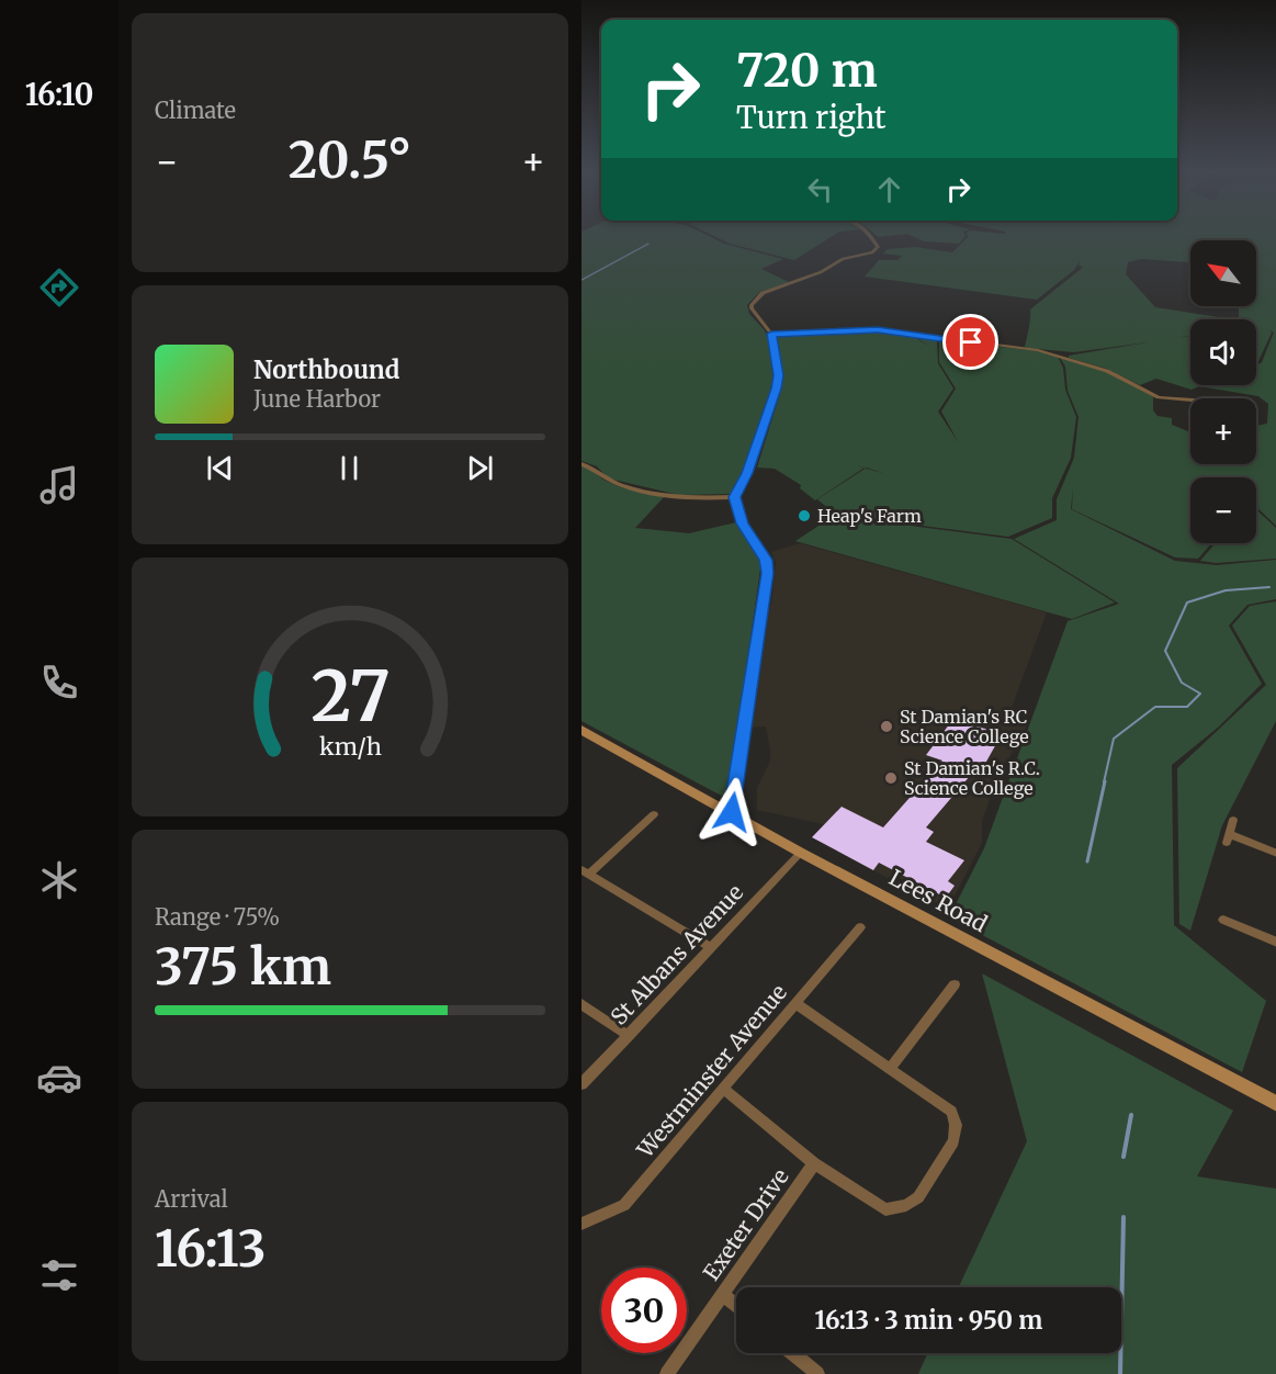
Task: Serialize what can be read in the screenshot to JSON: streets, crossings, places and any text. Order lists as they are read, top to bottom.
{
  "streets": {
    "main road": ["Lees Road"],
    "street": ["St Albans Avenue", "Westminster Avenue", "Exeter Drive"]
  },
  "crossings": [
    ["Lees Road", "St Albans Avenue"]
  ],
  "places": ["Heap's Farm", "St Damian's RC Science College", "St Damian's R.C. Science College"],
  "north": "top left",
  "page": {
    "tabs": "16:10",
    "tile": [
      "Climate",
      ["Range · 75%", "375 km"],
      ["Arrival", "16:13"]
    ],
    "turn": ["720 m", "Turn right"],
    "heat": ["−", "20.5°", "+"],
    "map_buttons": ["+", "−"],
    "song": ["Northbound", "June Harbor"],
    "limit": "30",
    "trip": "16:13 · 3 min · 950 m",
    "gauge": ["27", "km/h"]
  }
}
